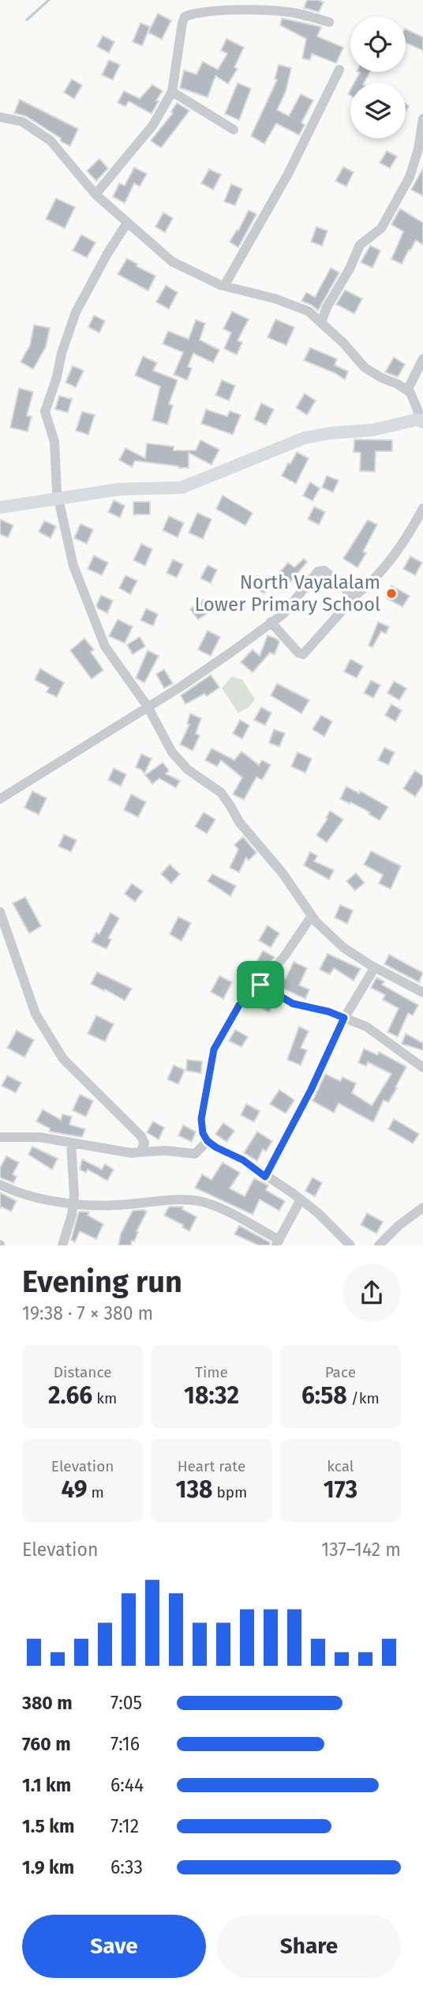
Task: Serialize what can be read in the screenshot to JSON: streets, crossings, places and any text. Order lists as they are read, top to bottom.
{
  "places": ["North Vayalalam Lower Primary School"],
  "page": {
    "heading": ["Evening run", "19:38 · 7 × 380 m"],
    "stats": [
      ["Distance", "2.66 km"],
      ["Time", "18:32"],
      ["Pace", "6:58 /km"],
      ["Elevation", "49 m"],
      ["Heart rate", "138 bpm"],
      ["kcal", "173"]
    ],
    "chart": ["Elevation", "137–142 m"],
    "list": [
      {
        "name": "380 m",
        "note": "7:05"
      },
      {
        "name": "760 m",
        "note": "7:16"
      },
      {
        "name": "1.1 km",
        "note": "6:44"
      },
      {
        "name": "1.5 km",
        "note": "7:12"
      },
      {
        "name": "1.9 km",
        "note": "6:33"
      }
    ],
    "buttons": ["Save", "Share"]
  }
}
